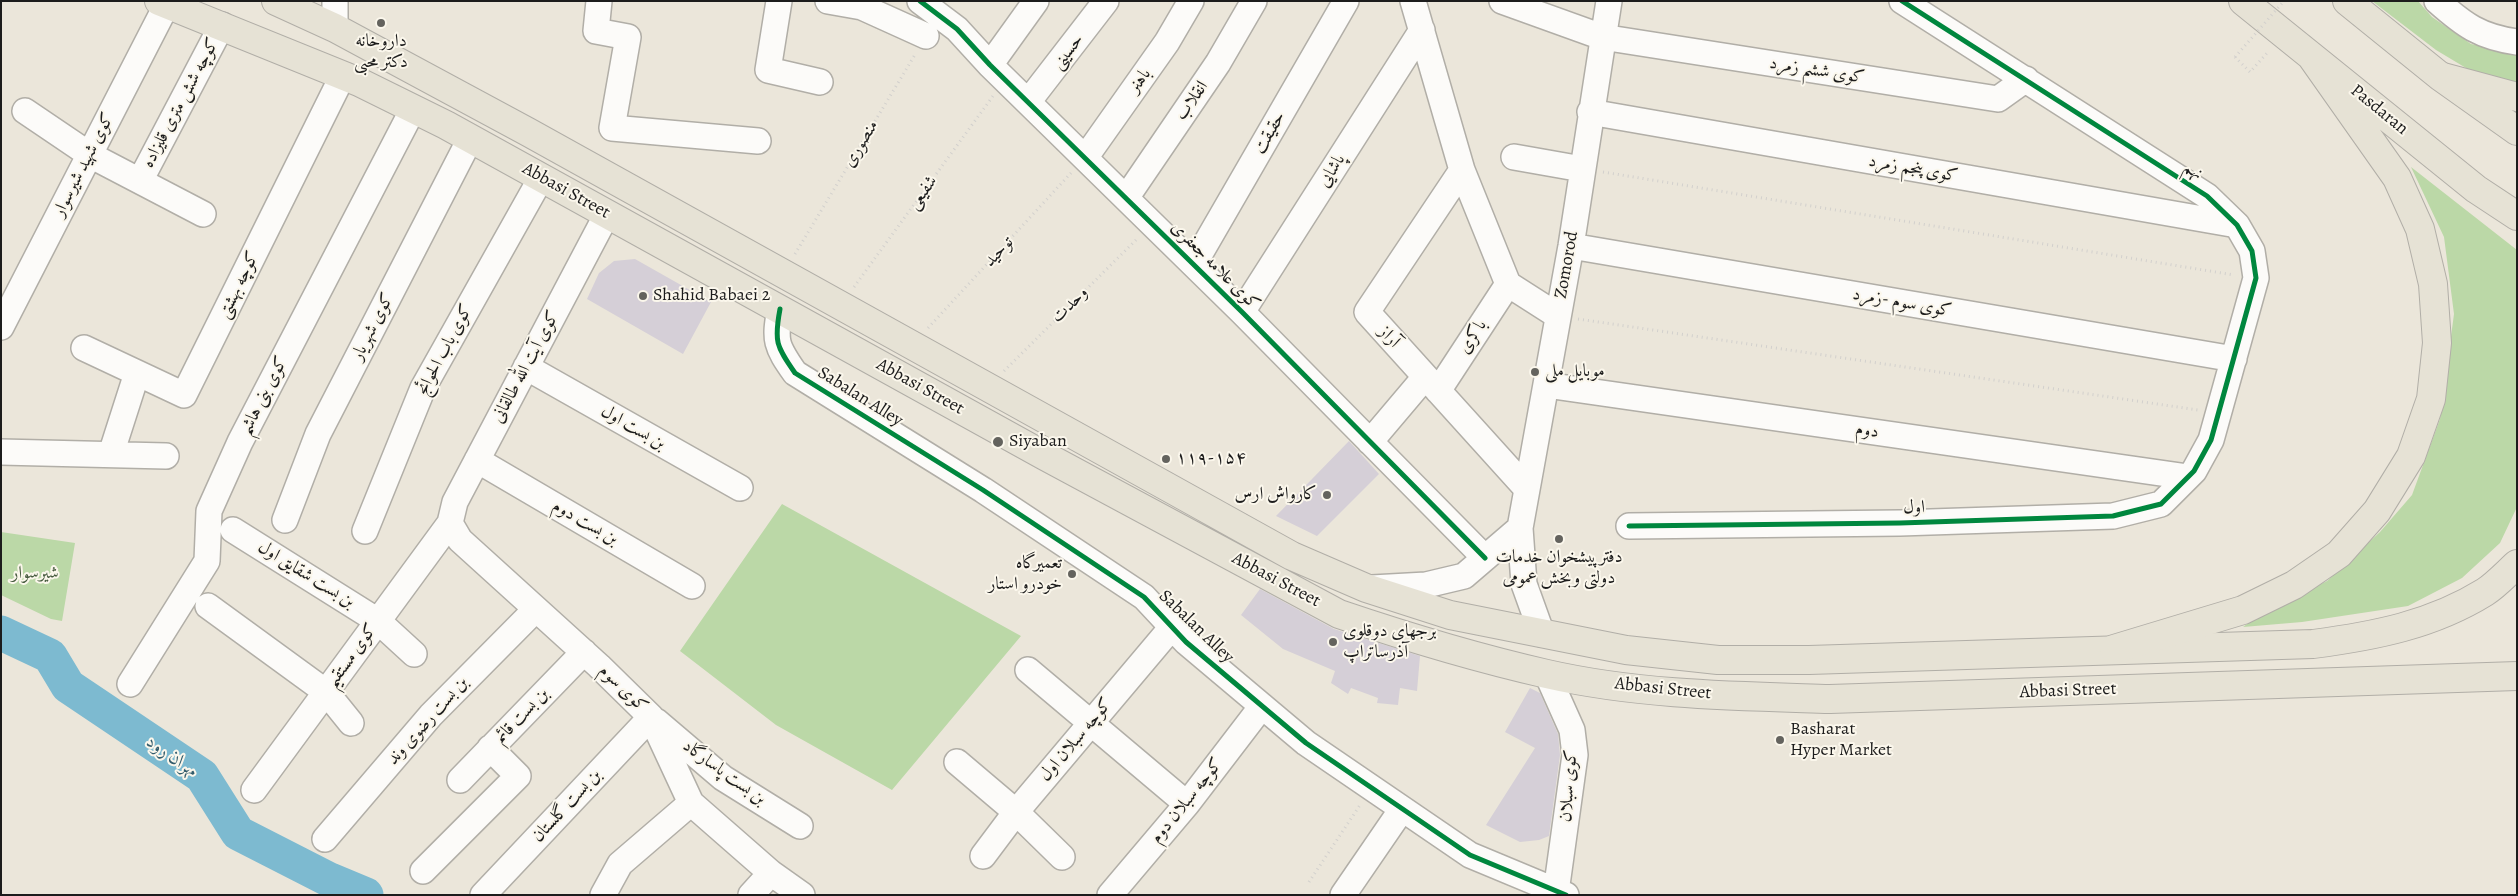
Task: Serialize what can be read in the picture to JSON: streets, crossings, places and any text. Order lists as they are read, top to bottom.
{
  "streets": {
    "main road": ["Pasdaran", "Abbasi Street"],
    "street": [
      "حسینی",
      "کوی ششم زمرد",
      "باهنر",
      "انقلاب",
      "کوچه شش متری قلیزاده",
      "حقیقت",
      "کوی شهید شیرسوار",
      "کوی پنجم زمرد",
      "پاشایی",
      "نهم",
      "Zomorod",
      "کوی علامه جعفری",
      "کوچه بهشتی",
      "کوی سوم -زمرد",
      "کوی شهریار",
      "آراز",
      "باکری",
      "کوی باب الحوائج",
      "کوی آیت الله طالقانی",
      "کوی بنی هاشم",
      "Sabalan Alley",
      "بن بست اول",
      "دوم",
      "اول",
      "بن بست دوم",
      "بن بست شقایق اول",
      "کوی مستقیم",
      "کوی سوم",
      "بن بست قائم",
      "بن بست رضوی وند",
      "کوچه سبلان اول",
      "بن بست پاسارگاد",
      "کوی سبلان",
      "کوچه سبلان دوم",
      "بن بست گلستان"
    ],
    "path": [
      "منصوری",
      "شفیعی",
      "توحید",
      "وحدت"
    ]
  },
  "crossings": [
    ["حسینی", "کوی علامه جعفری"],
    ["کوی ششم زمرد", "نهم"],
    ["کوی ششم زمرد", "Zomorod"],
    ["باهنر", "توحید"],
    ["باهنر", "کوی علامه جعفری"],
    ["انقلاب", "کوی علامه جعفری"],
    ["کوچه شش متری قلیزاده", "Abbasi Street"],
    ["حقیقت", "کوی علامه جعفری"],
    ["منصوری", "Abbasi Street"],
    ["کوی شهید شیرسوار", "Abbasi Street"],
    ["کوی پنجم زمرد", "نهم"],
    ["کوی پنجم زمرد", "Zomorod"],
    ["پاشایی", "کوی علامه جعفری"],
    ["نهم", "کوی سوم -زمرد"],
    ["نهم", "دوم"],
    ["نهم", "اول"],
    ["Abbasi Street", "شفیعی"],
    ["Abbasi Street", "توحید"],
    ["Abbasi Street", "Zomorod"],
    ["Abbasi Street", "کوچه بهشتی"],
    ["Abbasi Street", "وحدت"],
    ["Abbasi Street", "کوی شهریار"],
    ["Abbasi Street", "کوی باب الحوائج"],
    ["Abbasi Street", "کوی آیت الله طالقانی"],
    ["Abbasi Street", "کوی بنی هاشم"],
    ["Abbasi Street", "Sabalan Alley"],
    ["Abbasi Street", "کوی سبلان"],
    ["شفیعی", "کوی علامه جعفری"],
    ["توحید", "کوی علامه جعفری"],
    ["Zomorod", "کوی سوم -زمرد"],
    ["Zomorod", "آراز"],
    ["Zomorod", "دوم"],
    ["کوی علامه جعفری", "وحدت"],
    ["کوی علامه جعفری", "باکری"],
    ["آراز", "باکری"],
    ["کوی آیت الله طالقانی", "بن بست اول"],
    ["کوی آیت الله طالقانی", "بن بست دوم"],
    ["کوی آیت الله طالقانی", "کوی مستقیم"],
    ["کوی آیت الله طالقانی", "کوی سوم"],
    ["Sabalan Alley", "کوچه سبلان اول"],
    ["Sabalan Alley", "کوی سبلان"],
    ["Sabalan Alley", "کوچه سبلان دوم"],
    ["دوم", "اول"],
    ["بن بست شقایق اول", "کوی مستقیم"],
    ["کوی مستقیم", "کوی سوم"],
    ["کوی سوم", "بن بست قائم"],
    ["کوی سوم", "بن بست رضوی وند"],
    ["کوی سوم", "بن بست پاسارگاد"],
    ["کوی سوم", "بن بست گلستان"],
    ["بن بست پاسارگاد", "بن بست گلستان"]
  ],
  "water": ["مهران رود"],
  "parks": ["شیرسوار"],
  "places": [
    "داروخانه دکتر محبی",
    "Shahid Babaei 2",
    "موبایل ملی",
    "Siyaban",
    "۱۱۹-۱۵۴",
    "کارواش ارس",
    "دفترپیشخوان خدمات دولتی وبخش عمومی",
    "تعمیرگاه خودرو استار",
    "برجهای دوقلوی آذرساتراپ",
    "Basharat Hyper Market"
  ]
}
